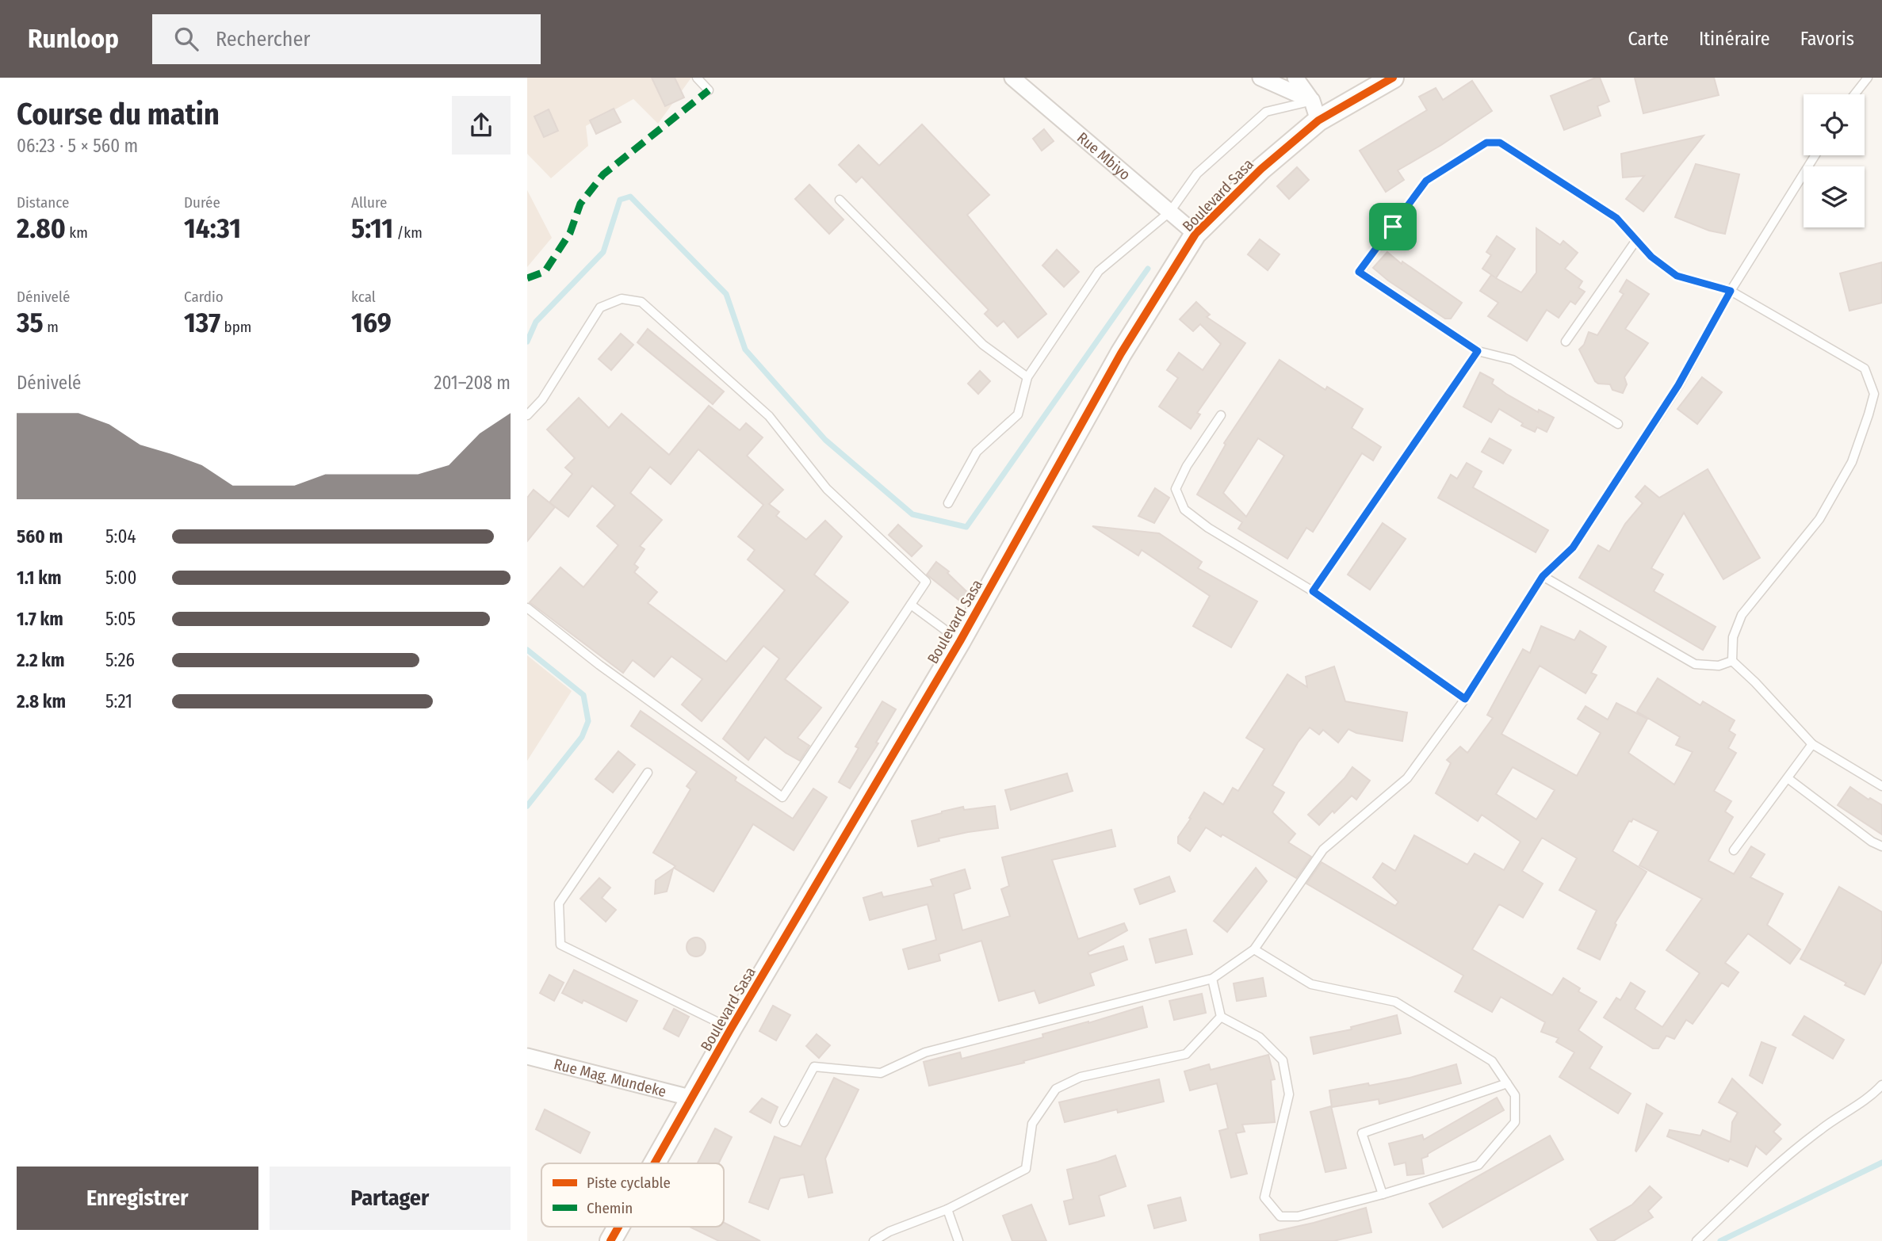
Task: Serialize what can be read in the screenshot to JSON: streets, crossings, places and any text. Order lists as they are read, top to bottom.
{
  "streets": {
    "street": ["Rue Mbiyo", "Boulevard Sasa", "Rue Mag. Mundeke"]
  },
  "crossings": [
    ["Rue Mbiyo", "Boulevard Sasa"],
    ["Boulevard Sasa", "Rue Mag. Mundeke"]
  ],
  "legend": ["Piste cyclable", "Chemin"],
  "page": {
    "header": "Runloop",
    "search": "Rechercher",
    "nav": ["Carte", "Itinéraire", "Favoris"],
    "heading": ["Course du matin", "06:23 · 5 × 560 m"],
    "stats": [
      ["Distance", "2.80 km"],
      ["Durée", "14:31"],
      ["Allure", "5:11 /km"],
      ["Dénivelé", "35 m"],
      ["Cardio", "137 bpm"],
      ["kcal", "169"]
    ],
    "chart": ["Dénivelé", "201–208 m"],
    "list": [
      {
        "name": "560 m",
        "note": "5:04"
      },
      {
        "name": "1.1 km",
        "note": "5:00"
      },
      {
        "name": "1.7 km",
        "note": "5:05"
      },
      {
        "name": "2.2 km",
        "note": "5:26"
      },
      {
        "name": "2.8 km",
        "note": "5:21"
      }
    ],
    "buttons": ["Enregistrer", "Partager"]
  }
}
